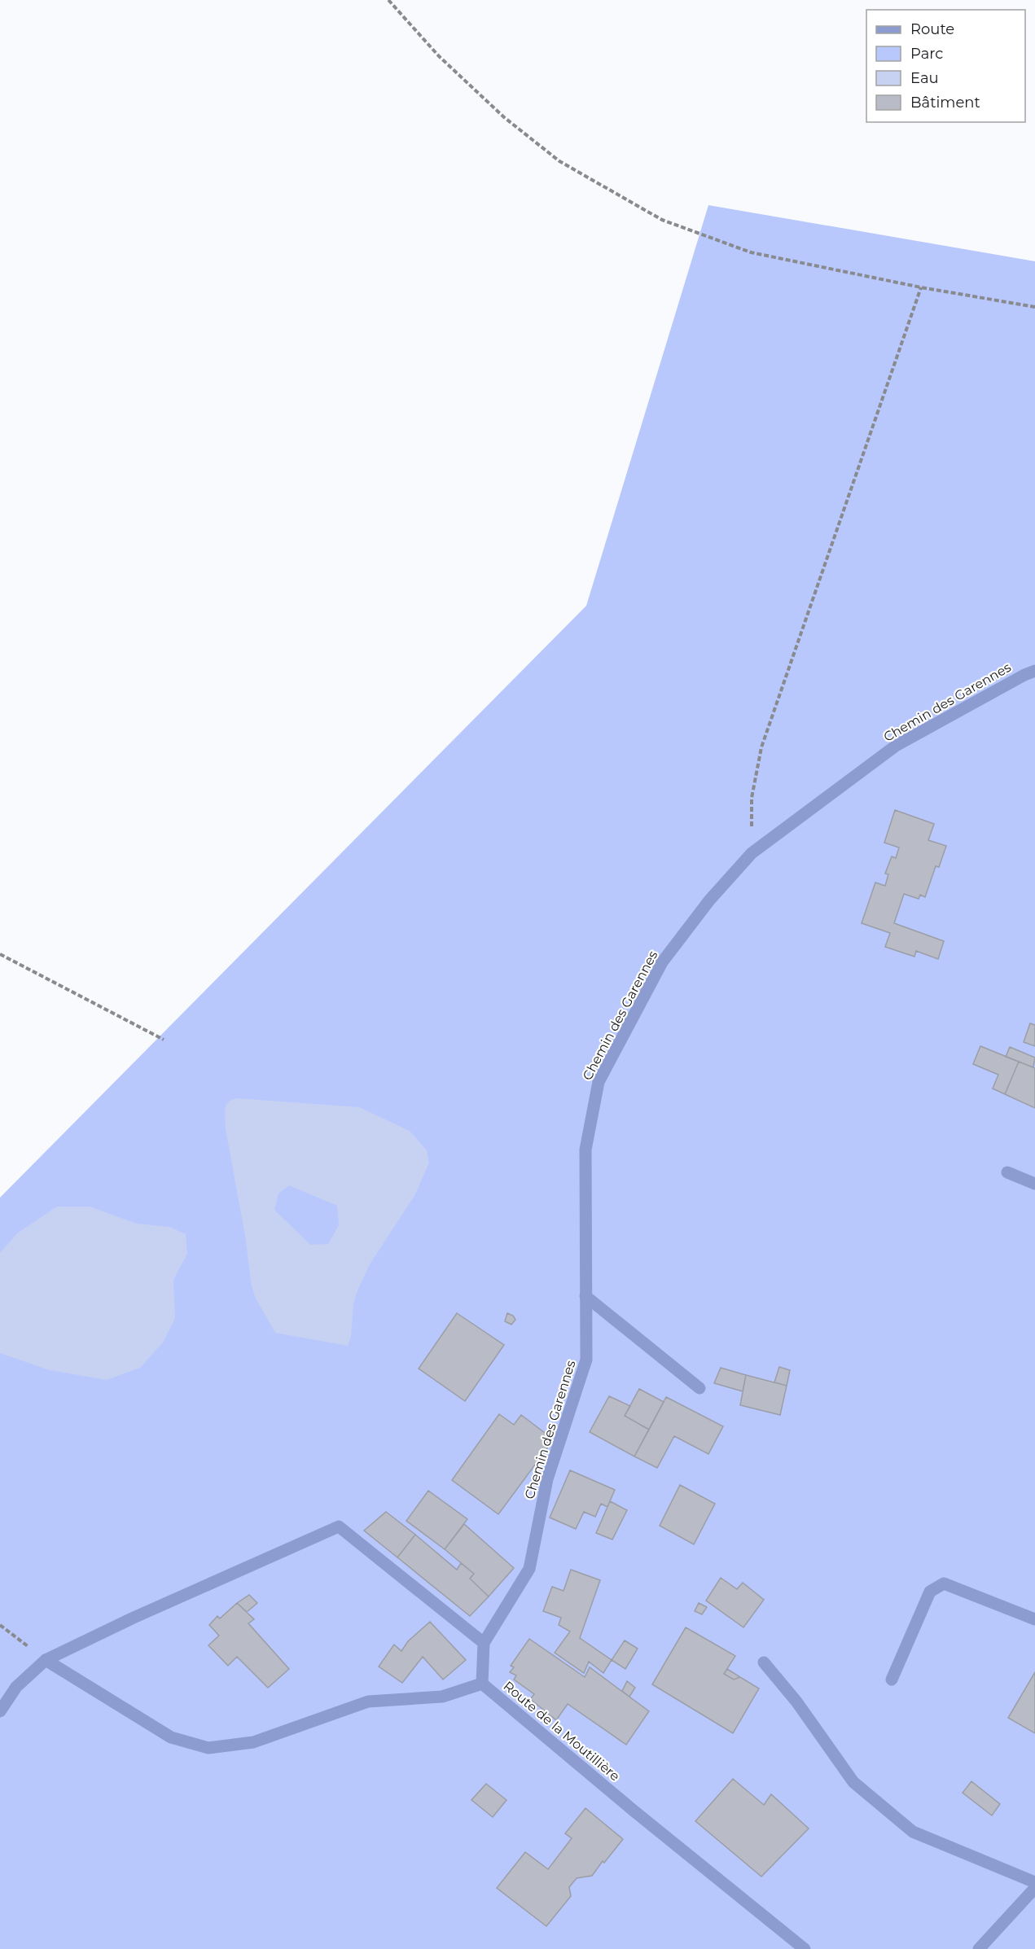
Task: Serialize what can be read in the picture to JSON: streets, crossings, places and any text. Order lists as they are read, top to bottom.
{
  "streets": {
    "street": ["Chemin des Garennes", "Route de la Moutillière"]
  },
  "crossings": [
    ["Chemin des Garennes", "Route de la Moutillière"]
  ],
  "legend": [
    "Route",
    "Parc",
    "Eau",
    "Bâtiment"
  ]
}
